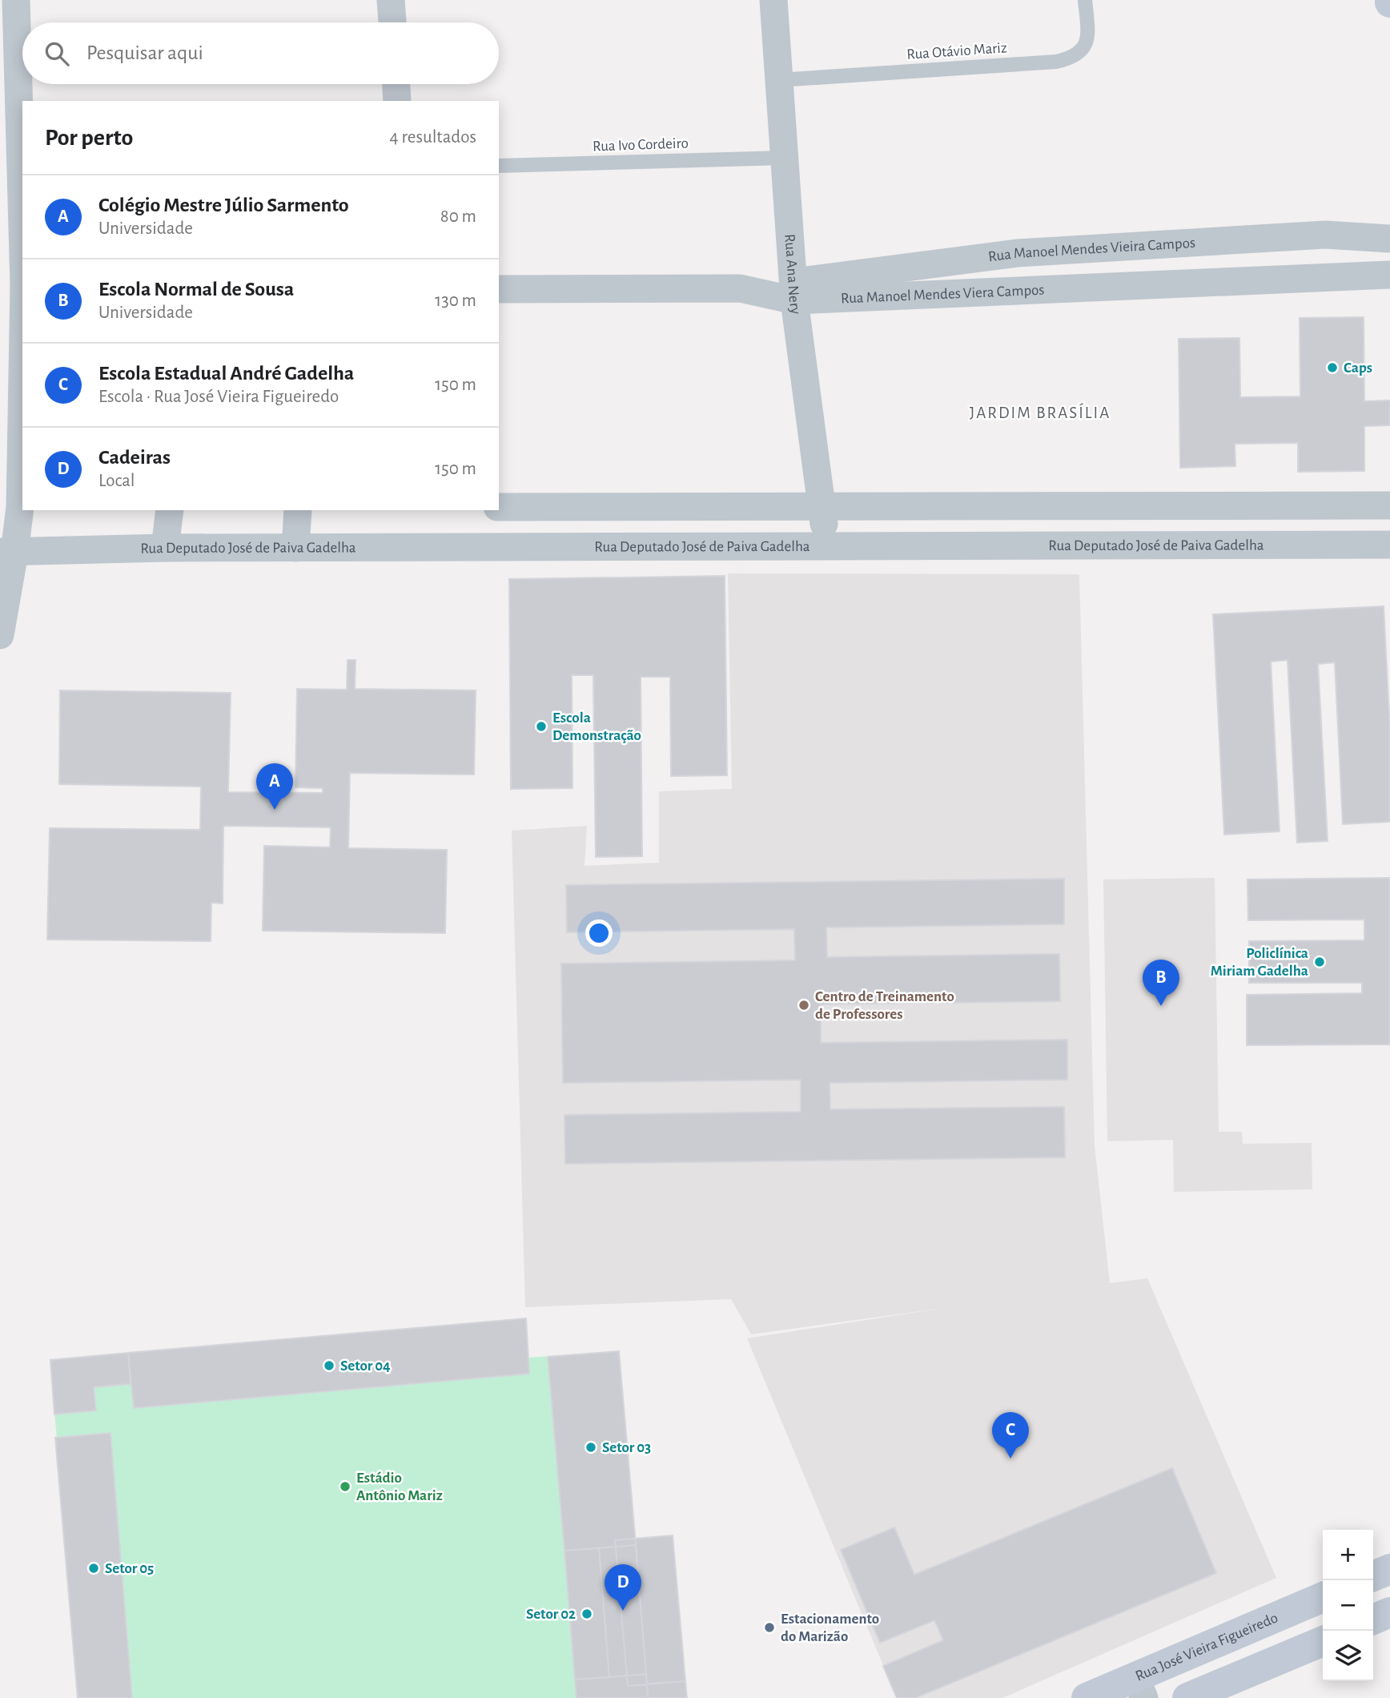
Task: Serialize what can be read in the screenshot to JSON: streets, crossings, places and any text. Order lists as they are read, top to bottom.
{
  "streets": {
    "street": [
      "Rua Manoel Mendes Vieira Campos",
      "Rua Ana Nery",
      "Rua Manoel Mendes Viera Campos",
      "Rua Deputado José de Paiva Gadelha",
      "Rua José Vieira Figueiredo"
    ],
    "lane": ["Rua Otávio Mariz", "Rua Ivo Cordeiro"]
  },
  "crossings": [
    ["Rua Otávio Mariz", "Rua Ana Nery"],
    ["Rua Ivo Cordeiro", "Rua Ana Nery"],
    ["Rua Manoel Mendes Vieira Campos", "Rua Ana Nery"],
    ["Rua Manoel Mendes Vieira Campos", "Rua Manoel Mendes Viera Campos"],
    ["Rua Ana Nery", "Rua Manoel Mendes Viera Campos"],
    ["Rua Ana Nery", "Rua Deputado José de Paiva Gadelha"]
  ],
  "districts": ["JARDIM BRASÍLIA"],
  "places": [
    "Caps",
    "Escola Demonstração",
    "Policlínica Miriam Gadelha",
    "Centro de Treinamento de Professores",
    "Setor 04",
    "Setor 03",
    "Estádio Antônio Mariz",
    "Setor 05",
    "Setor 02",
    "Estacionamento do Marizão"
  ],
  "page": {
    "search": "Pesquisar aqui",
    "heading": ["Por perto", "4 resultados"],
    "list": [
      {
        "mark": "A",
        "name": "Colégio Mestre Júlio Sarmento",
        "note": "Universidade",
        "value": "80 m"
      },
      {
        "mark": "B",
        "name": "Escola Normal de Sousa",
        "note": "Universidade",
        "value": "130 m"
      },
      {
        "mark": "C",
        "name": "Escola Estadual André Gadelha",
        "note": "Escola · Rua José Vieira Figueiredo",
        "value": "150 m"
      },
      {
        "mark": "D",
        "name": "Cadeiras",
        "note": "Local",
        "value": "150 m"
      }
    ],
    "pins": [
      "A",
      "B",
      "C",
      "D"
    ],
    "map_buttons": ["+", "−"]
  }
}
